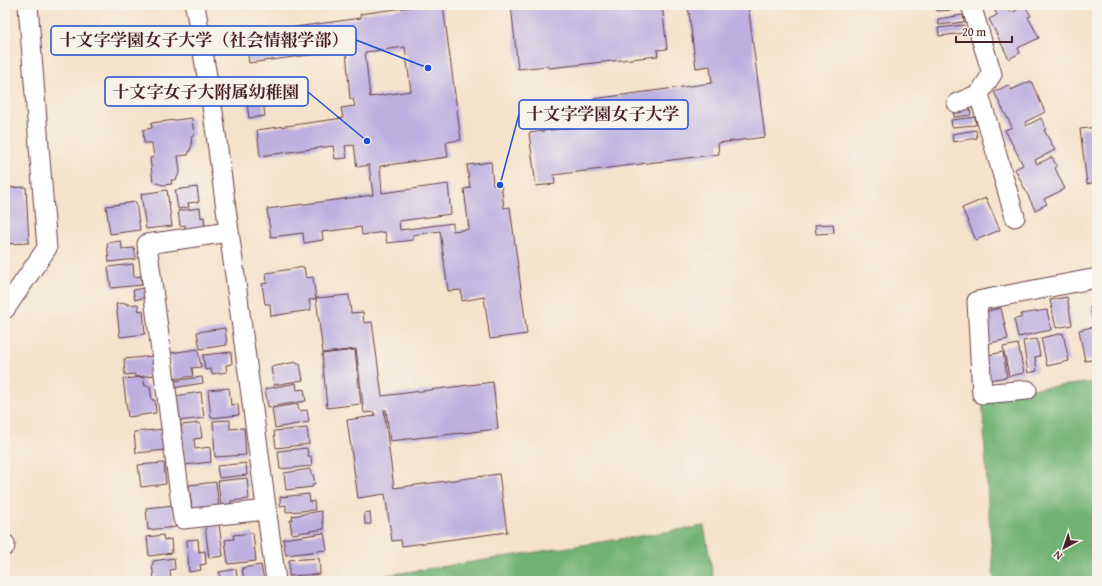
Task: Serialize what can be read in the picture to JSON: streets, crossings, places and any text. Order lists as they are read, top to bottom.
{
  "places": ["十文字学園女子大学（社会情報学部）", "十文字女子大附属幼稚園", "十文字学園女子大学"],
  "scale_bar": "20 m",
  "north": "bottom left"
}
